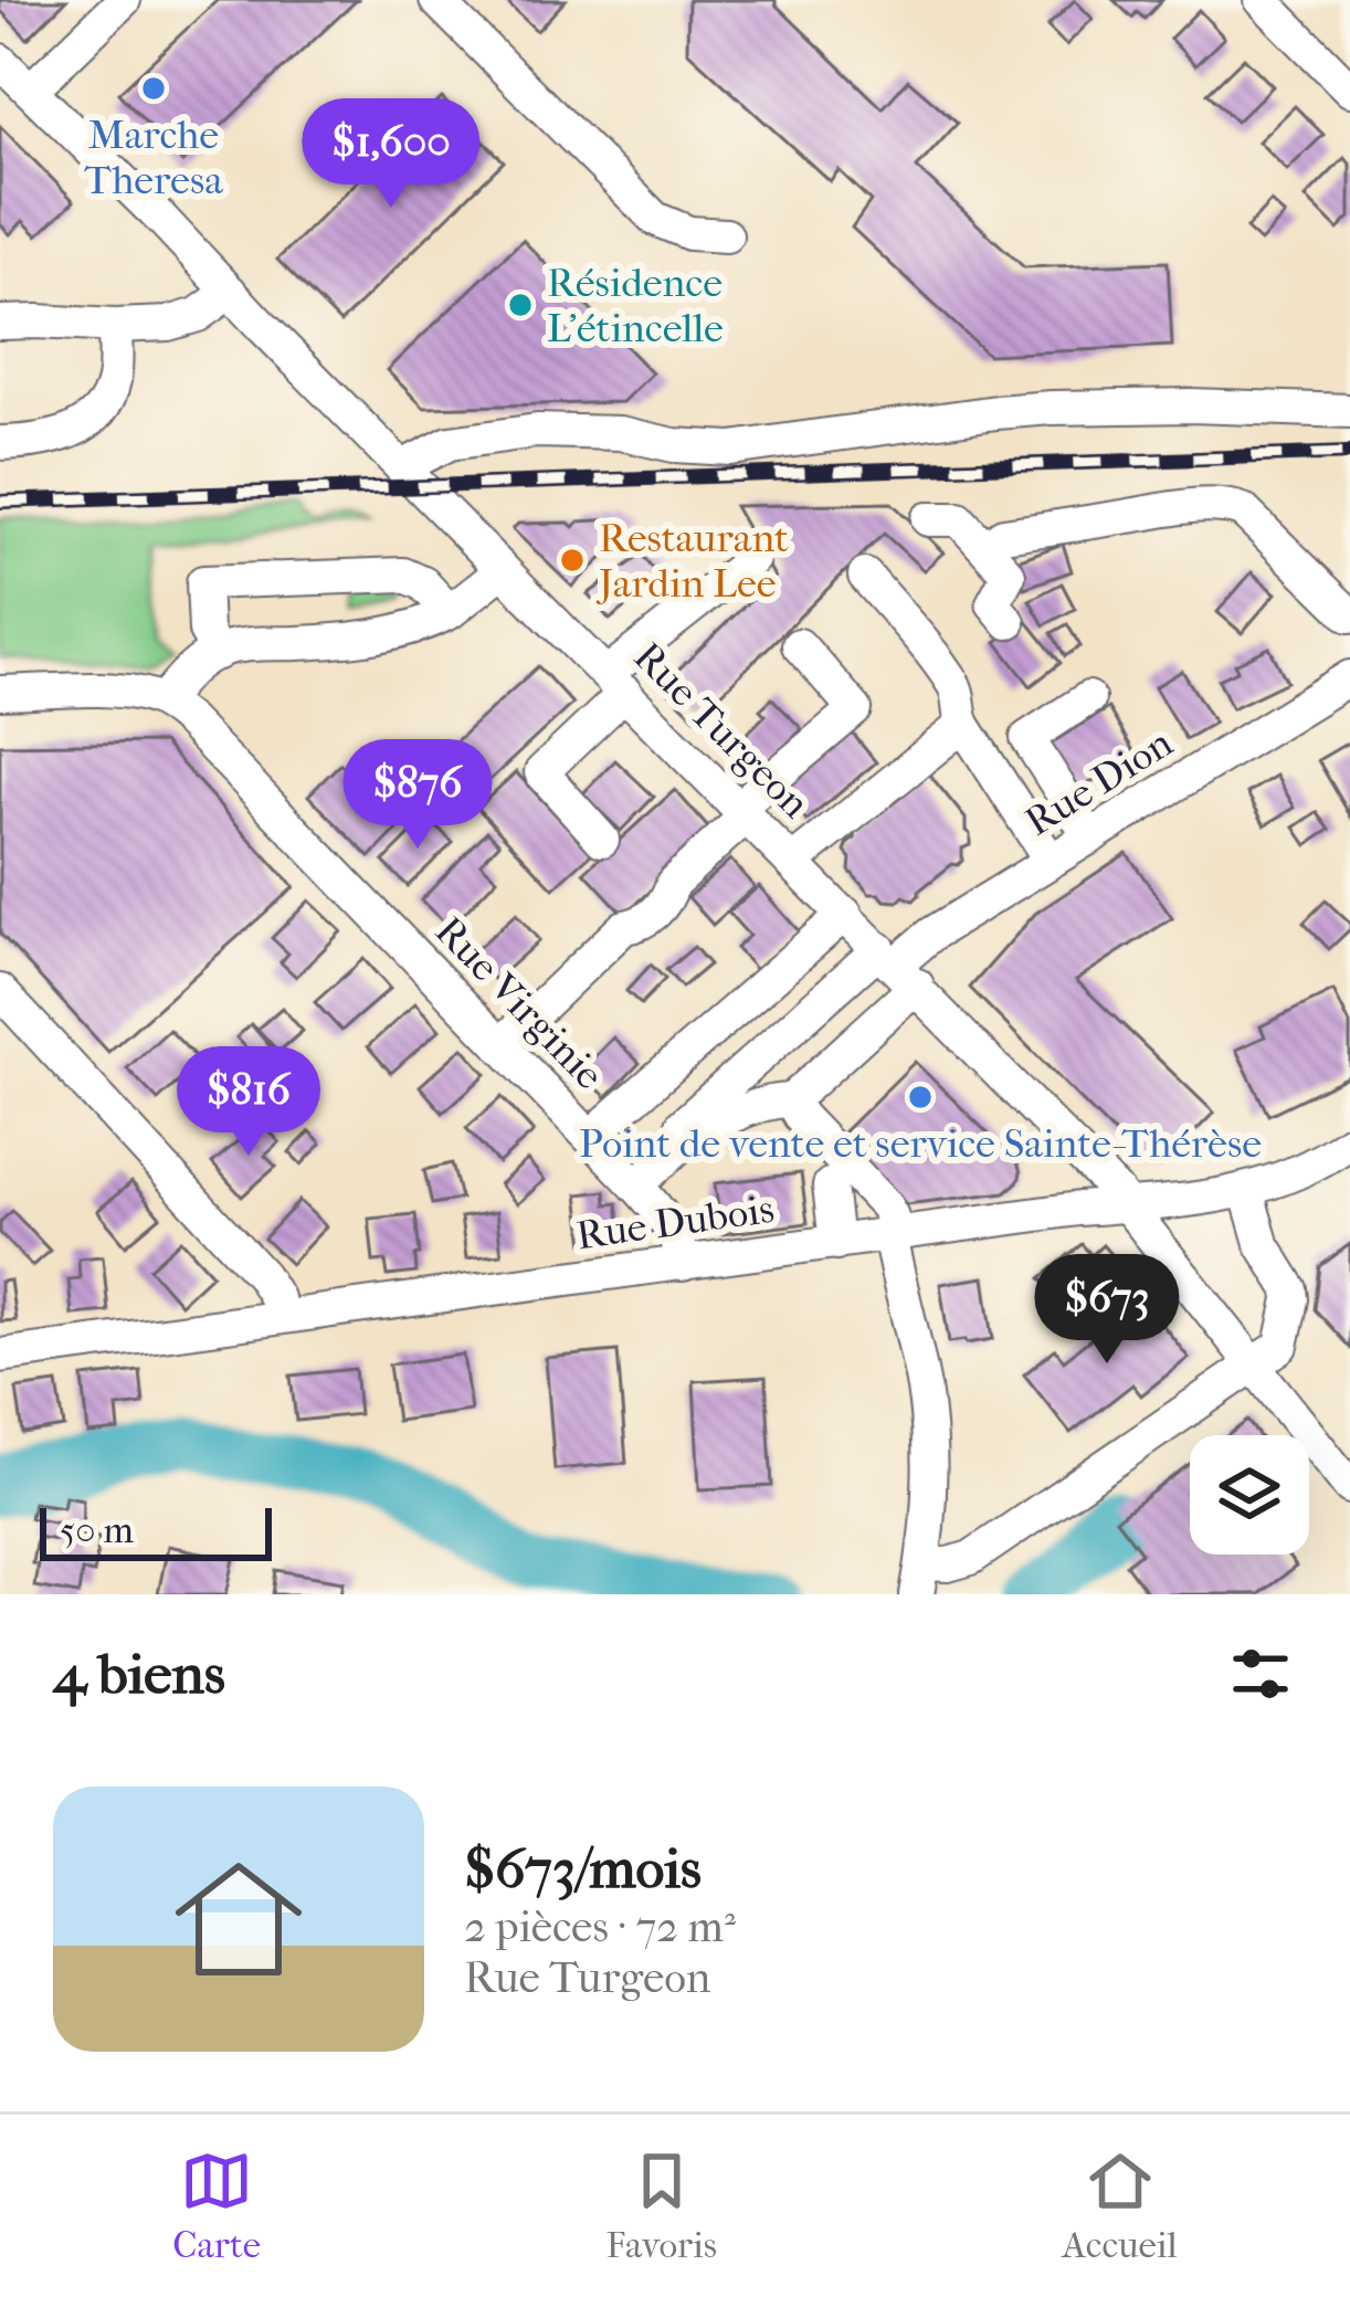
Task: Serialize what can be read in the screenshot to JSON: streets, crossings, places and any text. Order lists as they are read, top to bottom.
{
  "streets": {
    "street": [
      "Rue Turgeon",
      "Rue Dion",
      "Rue Virginie",
      "Rue Dubois"
    ]
  },
  "crossings": [
    ["Rue Turgeon", "Rue Dion"],
    ["Rue Turgeon", "Rue Dubois"],
    ["Rue Virginie", "Rue Dubois"]
  ],
  "places": [
    "Marche Theresa",
    "Résidence L'étincelle",
    "Restaurant Jardin Lee",
    "Point de vente et service Sainte-Thérèse"
  ],
  "scale_bar": "50 m",
  "page": {
    "price": [
      "$1,600",
      "$876",
      "$816",
      "$673"
    ],
    "scale": "50 m",
    "heading": "4 biens",
    "list": [
      {
        "name": "$673/mois",
        "note": "2 pièces · 72 m² · Rue Turgeon"
      }
    ],
    "tabs": ["Carte", "Favoris", "Accueil"]
  }
}
